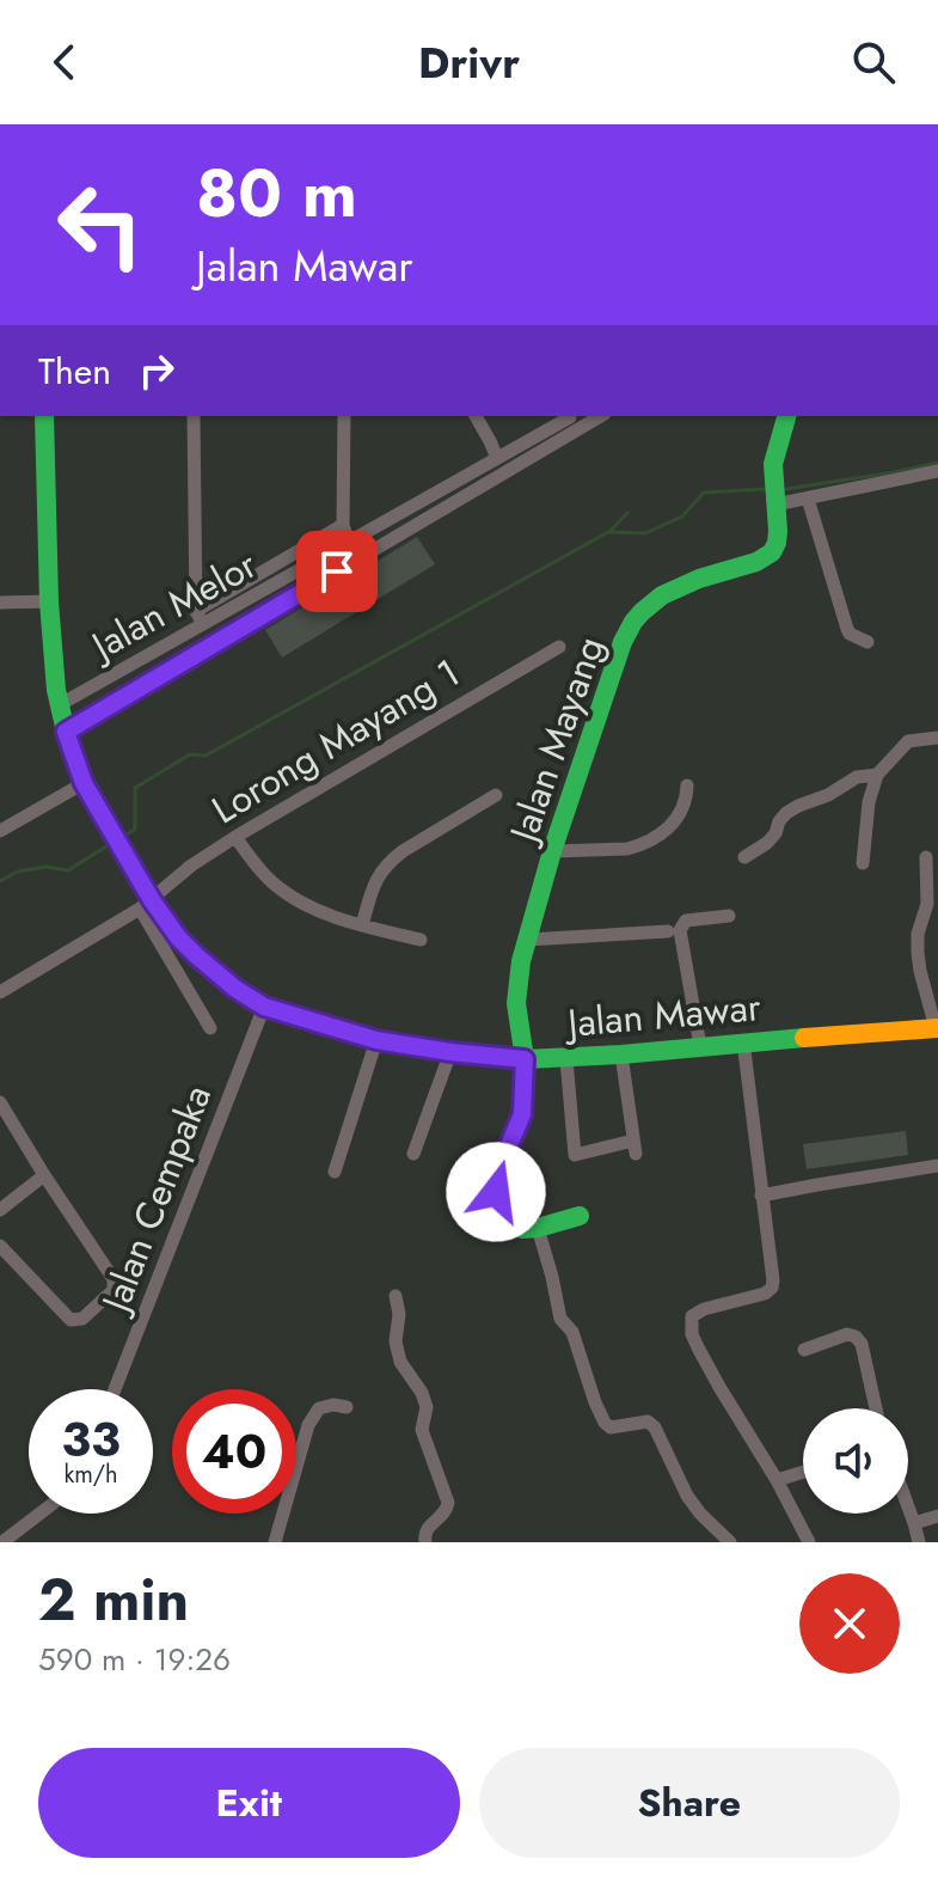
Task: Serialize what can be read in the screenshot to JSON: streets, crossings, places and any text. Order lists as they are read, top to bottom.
{
  "streets": {
    "main road": ["Jalan Mayang", "Jalan Mawar"],
    "street": ["Jalan Melor", "Lorong Mayang 1", "Jalan Cempaka"]
  },
  "crossings": [
    ["Jalan Melor", "Jalan Mawar"],
    ["Jalan Mayang", "Jalan Mawar"],
    ["Lorong Mayang 1", "Jalan Mawar"],
    ["Jalan Mawar", "Jalan Cempaka"]
  ],
  "page": {
    "header": "Drivr",
    "turn": ["80 m", "Jalan Mawar"],
    "then": "Then",
    "speed": "33 km/h",
    "limit": "40",
    "heading": ["2 min", "590 m · 19:26"],
    "buttons": ["Exit", "Share"]
  }
}
